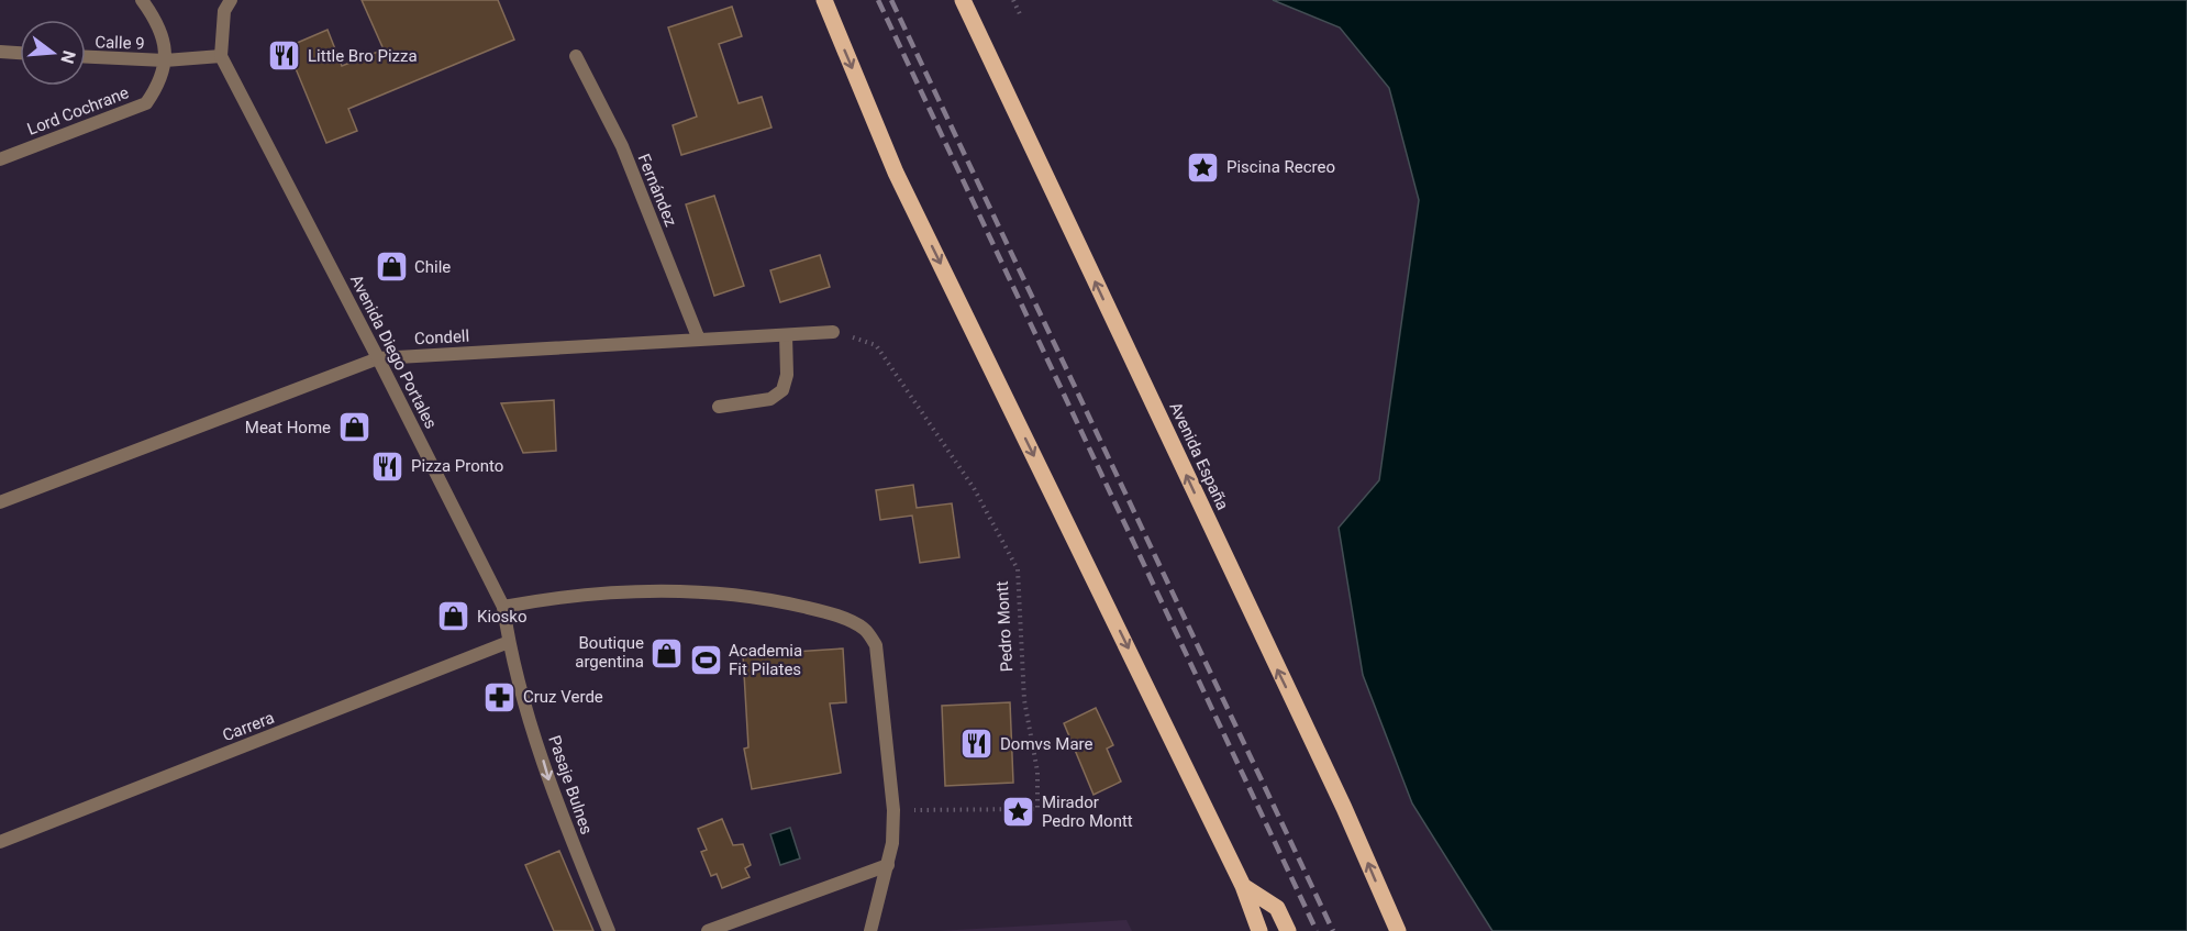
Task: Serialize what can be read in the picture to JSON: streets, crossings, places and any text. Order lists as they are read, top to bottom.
{
  "streets": {
    "main road": ["Avenida España"],
    "street": [
      "Calle 9",
      "Lord Cochrane",
      "Fernández",
      "Condell",
      "Avenida Diego Portales",
      "Carrera",
      "Pasaje Bulnes"
    ],
    "path": ["Pedro Montt"]
  },
  "crossings": [
    ["Calle 9", "Lord Cochrane"],
    ["Fernández", "Condell"],
    ["Condell", "Avenida Diego Portales"],
    ["Condell", "Pedro Montt"],
    ["Avenida Diego Portales", "Pasaje Bulnes"],
    ["Carrera", "Pasaje Bulnes"]
  ],
  "one_way": ["Pasaje Bulnes"],
  "places": {
    "restaurant": ["Little Bro Pizza", "Pizza Pronto", "Domvs Mare"],
    "place": ["Piscina Recreo", "Mirador Pedro Montt"],
    "shop": [
      "Chile",
      "Meat Home",
      "Kiosko",
      "Boutique argentina"
    ],
    "sports": ["Academia Fit Pilates"],
    "pharmacy": ["Cruz Verde"]
  },
  "north": "right"
}
